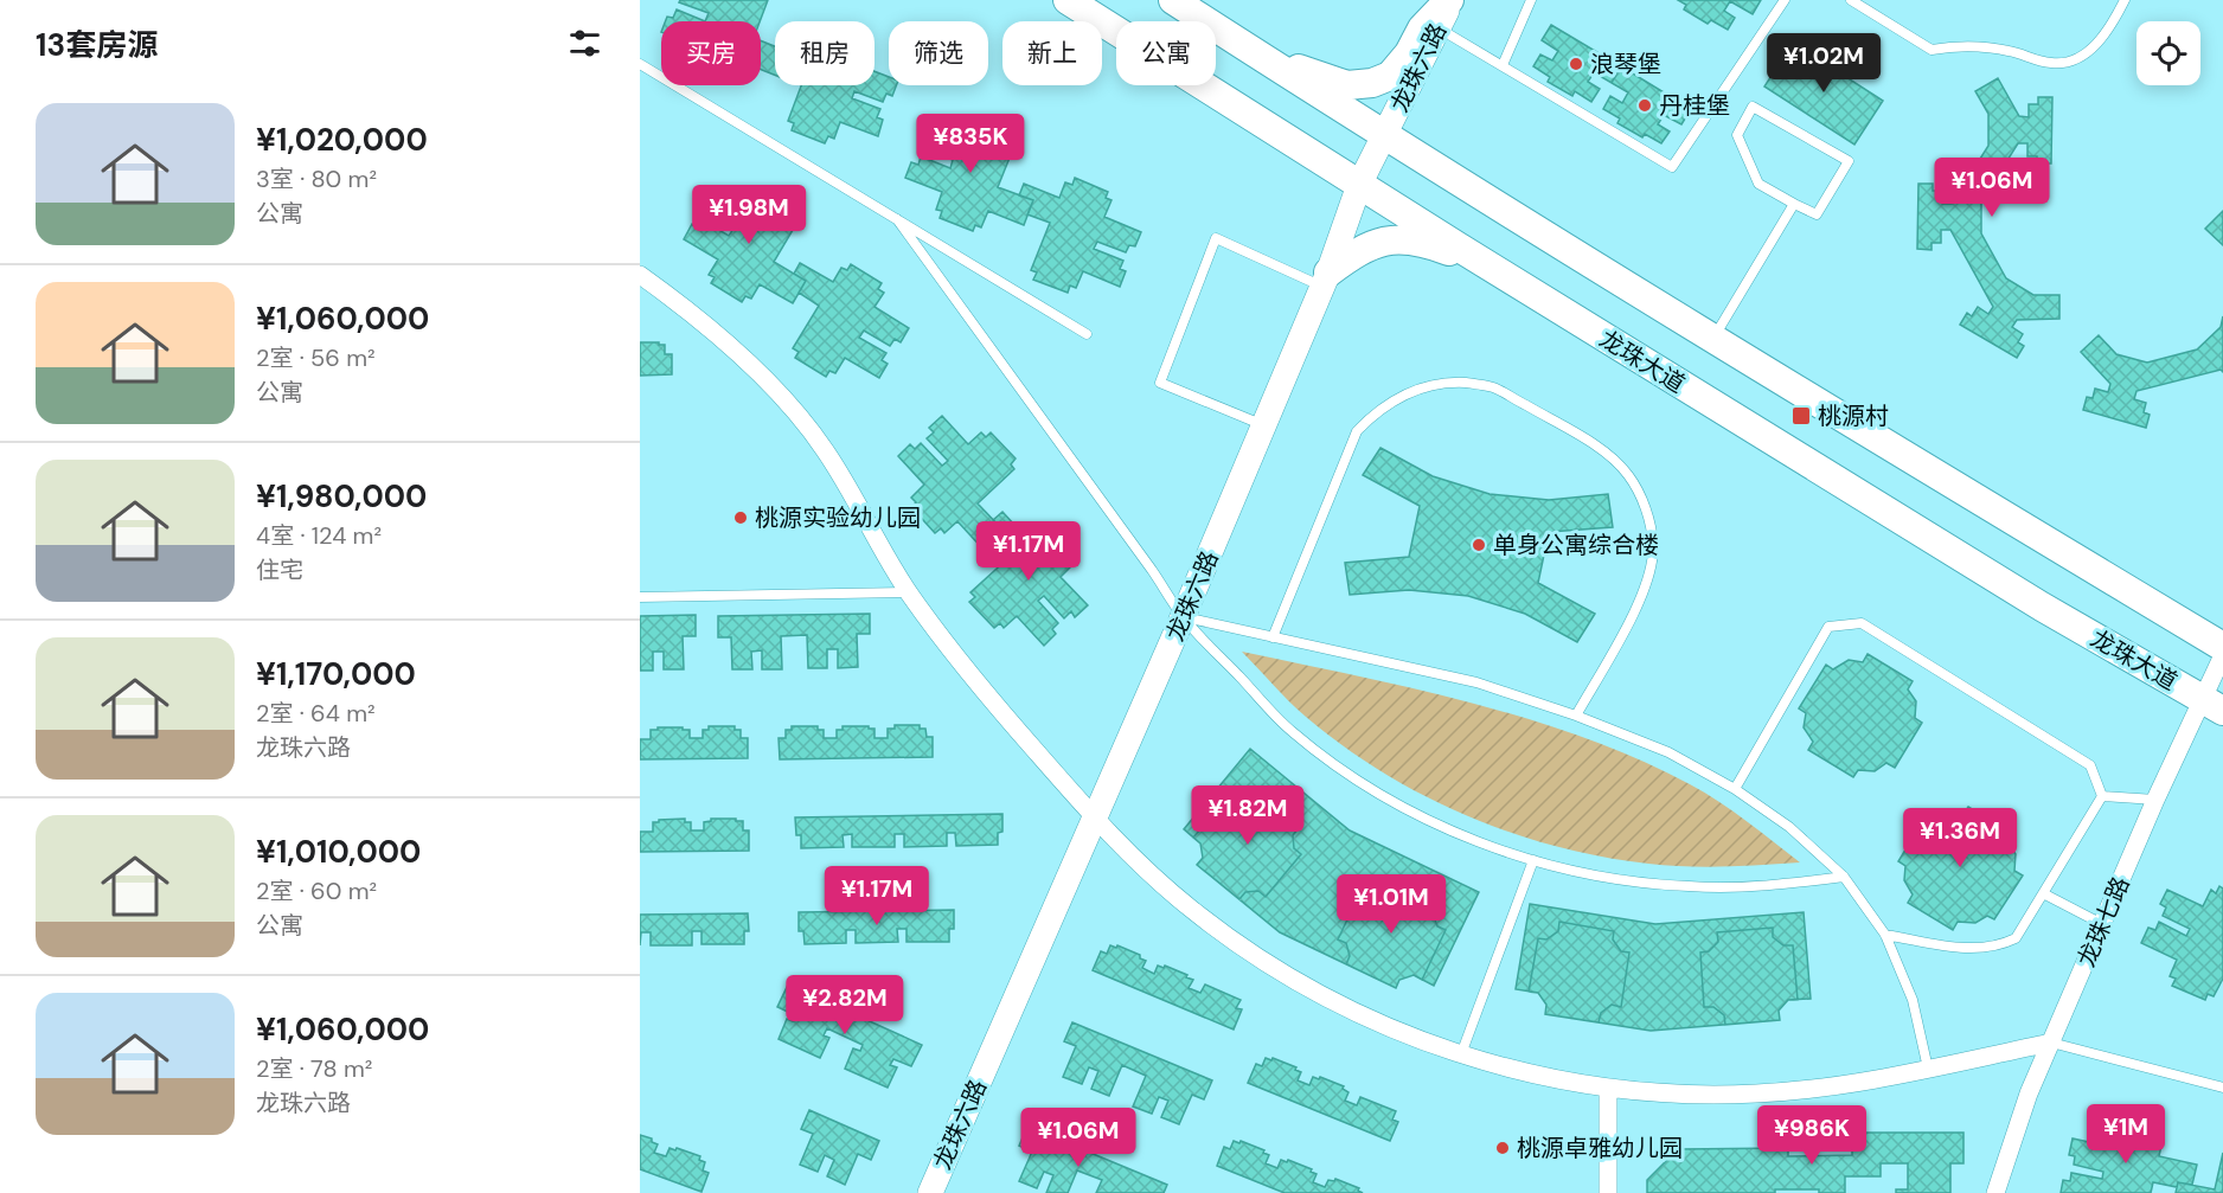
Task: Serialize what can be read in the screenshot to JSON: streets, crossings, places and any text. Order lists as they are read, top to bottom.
{
  "streets": {
    "main road": ["龙珠大道"],
    "street": ["龙珠六路", "龙珠七路"]
  },
  "crossings": [
    ["龙珠六路", "龙珠大道"],
    ["龙珠大道", "龙珠七路"]
  ],
  "places": {
    "other": [
      "浪琴堡",
      "丹桂堡",
      "桃源实验幼儿园",
      "单身公寓综合楼",
      "桃源卓雅幼儿园"
    ],
    "transit": ["桃源村"]
  },
  "page": {
    "heading": "13套房源",
    "chip": [
      "买房",
      "租房",
      "筛选",
      "新上",
      "公寓"
    ],
    "price": [
      "¥1.02M",
      "¥835K",
      "¥1.06M",
      "¥1.98M",
      "¥1.17M",
      "¥1.82M",
      "¥1.36M",
      "¥1.17M",
      "¥1.01M",
      "¥2.82M",
      "¥1M",
      "¥986K",
      "¥1.06M"
    ],
    "list": [
      {
        "name": "¥1,020,000",
        "note": "3室 · 80 m² · 公寓"
      },
      {
        "name": "¥1,060,000",
        "note": "2室 · 56 m² · 公寓"
      },
      {
        "name": "¥1,980,000",
        "note": "4室 · 124 m² · 住宅"
      },
      {
        "name": "¥1,170,000",
        "note": "2室 · 64 m² · 龙珠六路"
      },
      {
        "name": "¥1,010,000",
        "note": "2室 · 60 m² · 公寓"
      },
      {
        "name": "¥1,060,000",
        "note": "2室 · 78 m² · 龙珠六路"
      }
    ]
  }
}
